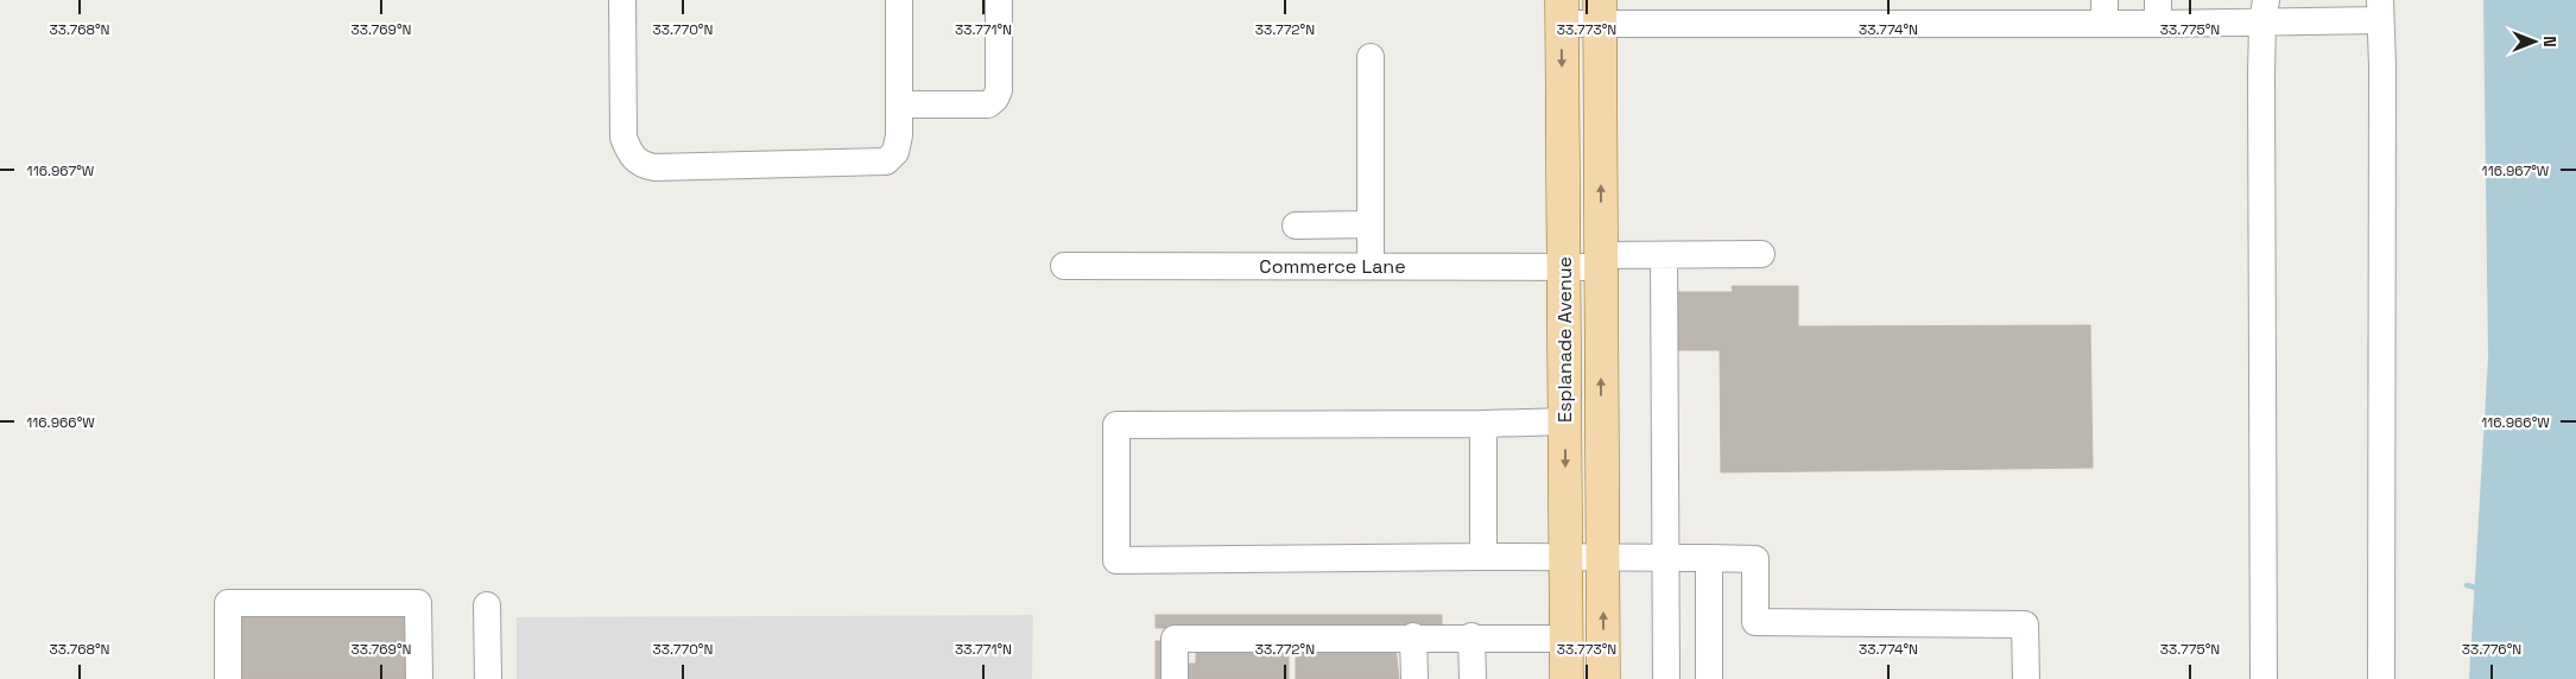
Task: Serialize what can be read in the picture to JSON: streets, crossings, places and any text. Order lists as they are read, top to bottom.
{
  "streets": {
    "main road": ["Esplanade Avenue"],
    "street": ["Commerce Lane"]
  },
  "crossings": [
    ["Commerce Lane", "Esplanade Avenue"]
  ],
  "north": "right",
  "coordinates": [
    "33.768°N",
    "33.769°N",
    "33.770°N",
    "33.771°N",
    "33.772°N",
    "33.773°N",
    "33.774°N",
    "33.775°N",
    "116.967°W",
    "116.966°W",
    "33.776°N"
  ]
}
